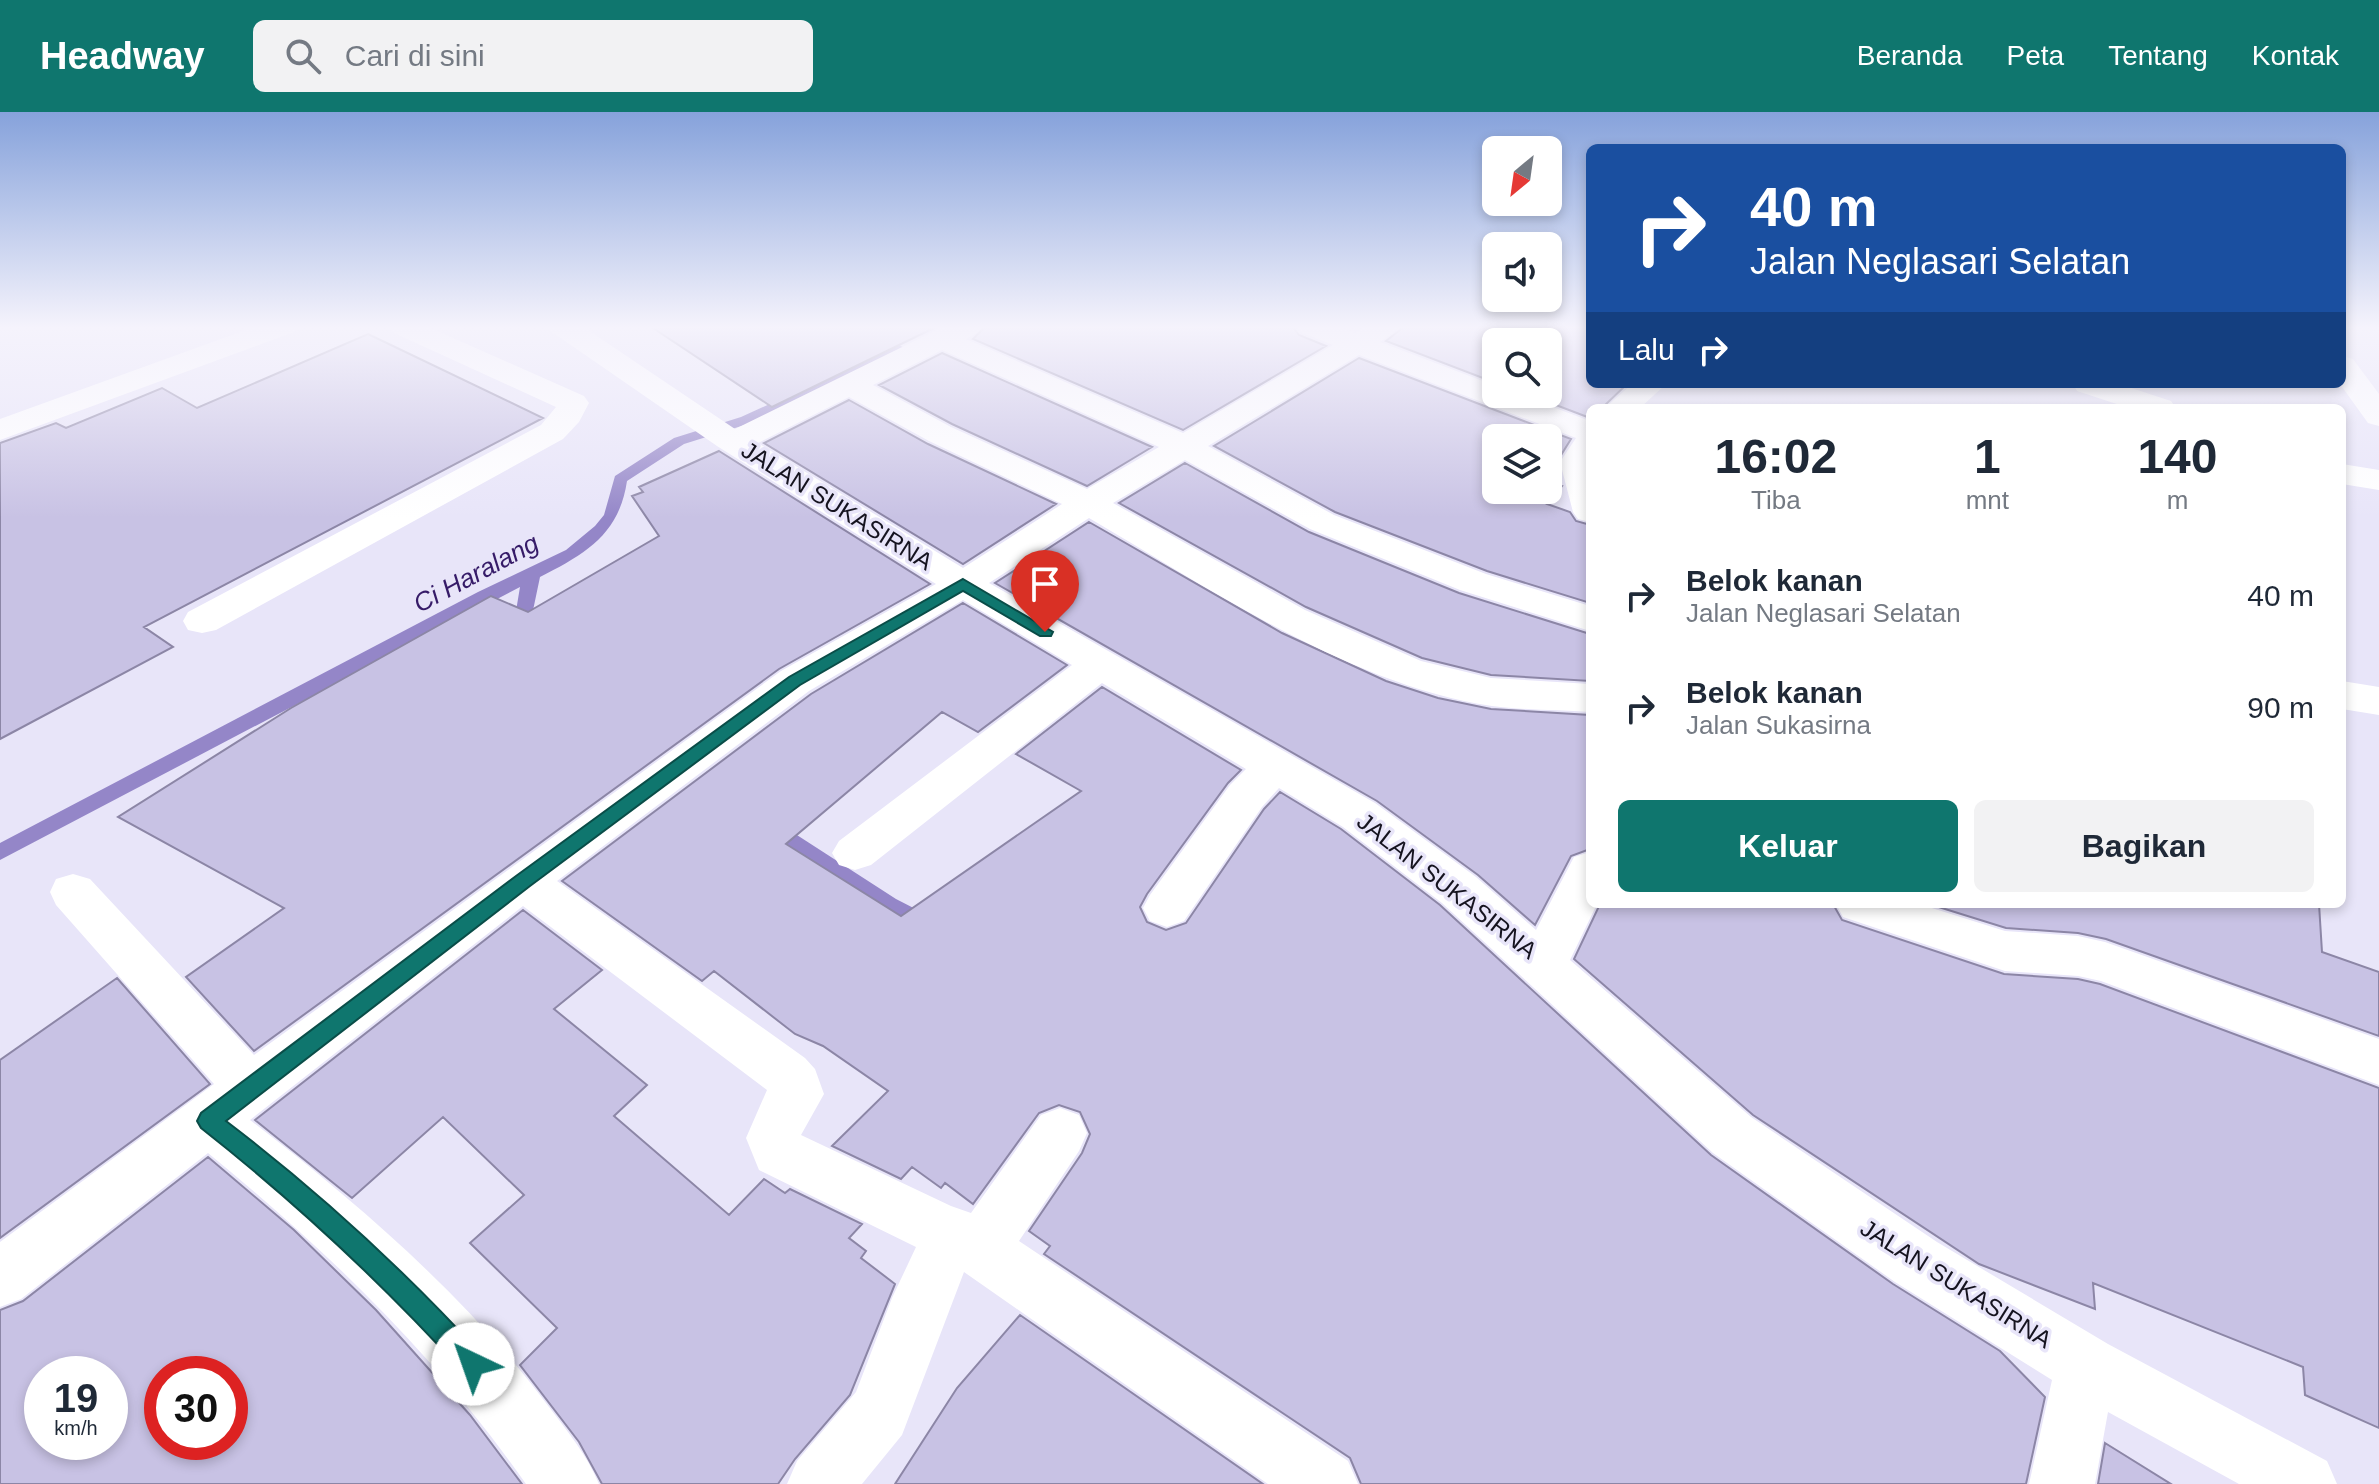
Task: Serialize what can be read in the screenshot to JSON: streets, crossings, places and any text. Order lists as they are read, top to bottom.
{
  "streets": {
    "street": ["JALAN SUKASIRNA"]
  },
  "water": ["Ci Haralang"],
  "north": "bottom left",
  "page": {
    "header": "Headway",
    "search": "Cari di sini",
    "nav": [
      "Beranda",
      "Peta",
      "Tentang",
      "Kontak"
    ],
    "turn": ["40 m", "Jalan Neglasari Selatan"],
    "then": "Lalu",
    "eta": [
      "16:02",
      "Tiba",
      "1",
      "mnt",
      "140",
      "m"
    ],
    "list": [
      {
        "name": "Belok kanan",
        "note": "Jalan Neglasari Selatan",
        "value": "40 m"
      },
      {
        "name": "Belok kanan",
        "note": "Jalan Sukasirna",
        "value": "90 m"
      }
    ],
    "buttons": ["Keluar", "Bagikan"],
    "speed": "19 km/h",
    "limit": "30"
  }
}
